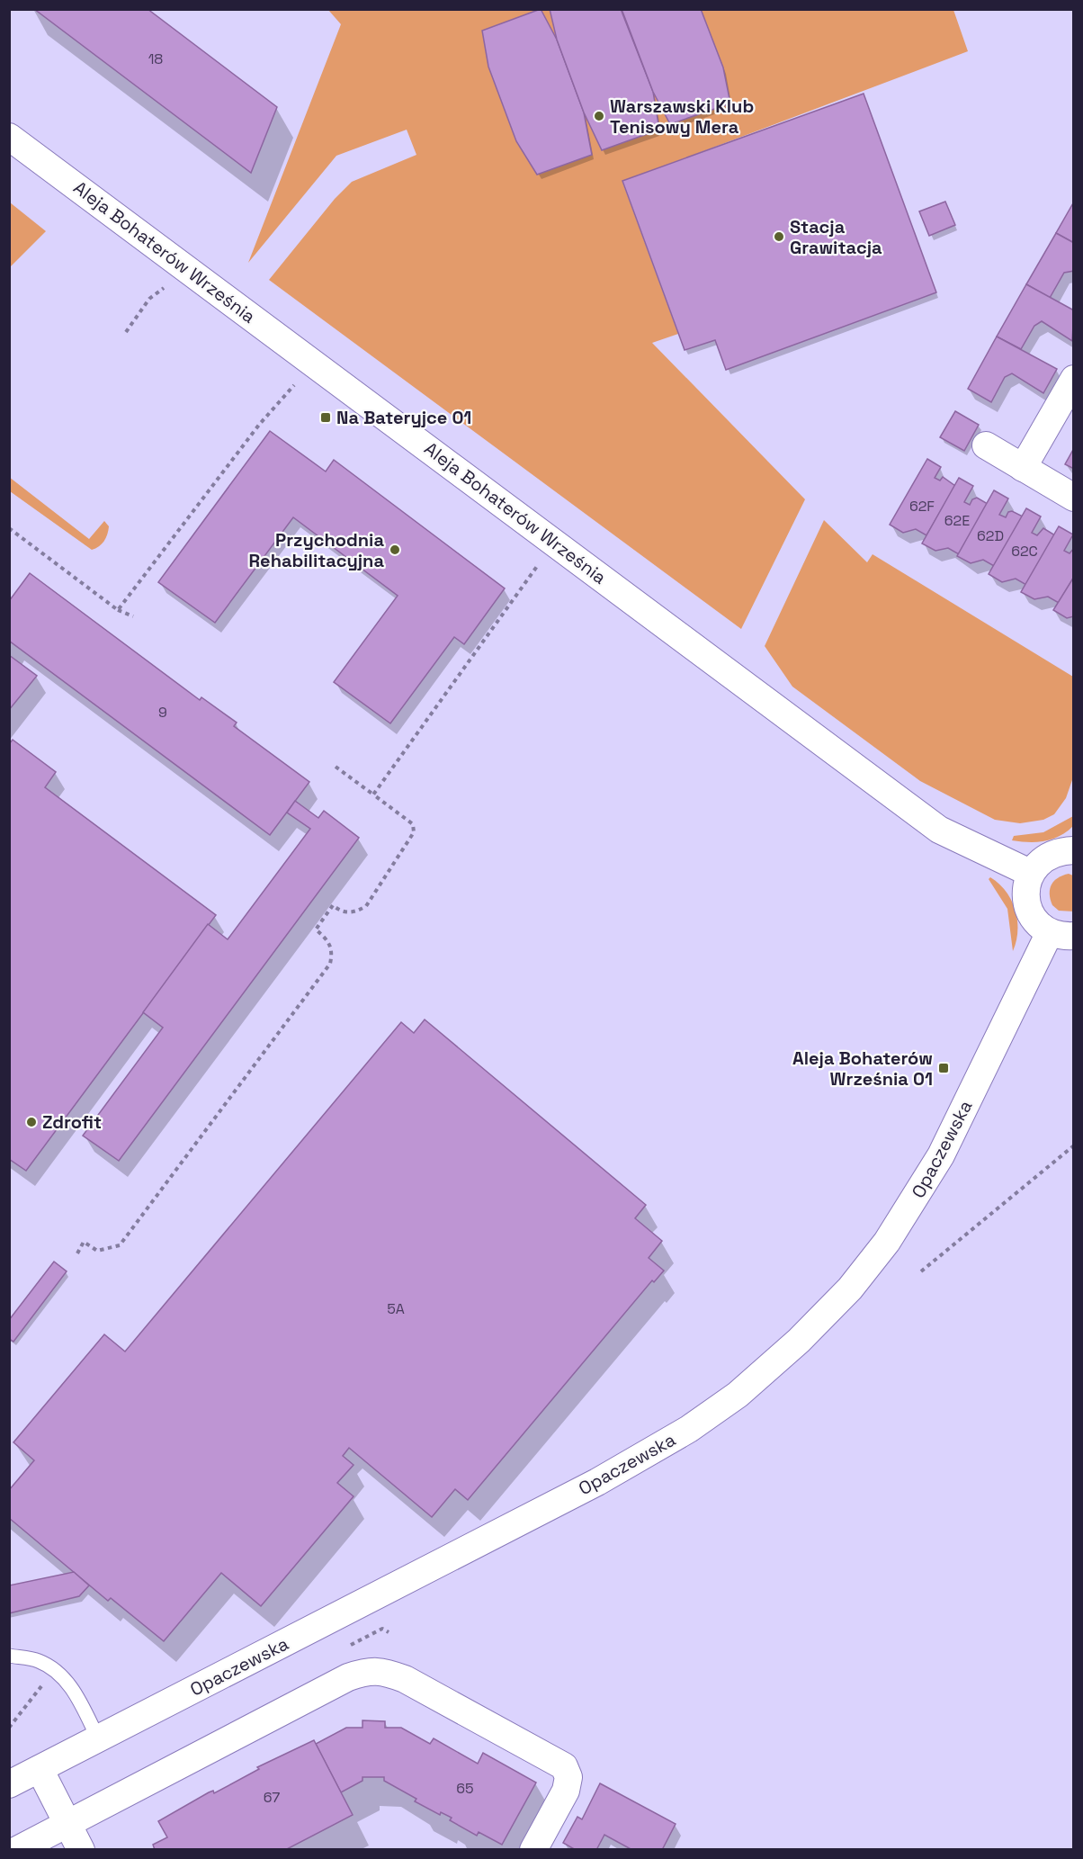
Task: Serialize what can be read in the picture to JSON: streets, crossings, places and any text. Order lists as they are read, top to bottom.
{
  "streets": {
    "street": ["Aleja Bohaterów Września", "Opaczewska"]
  },
  "places": {
    "other": [
      "Warszawski Klub Tenisowy Mera",
      "Stacja Grawitacja",
      "Przychodnia Rehabilitacyjna",
      "Zdrofit"
    ],
    "transit": ["Na Bateryjce 01", "Aleja Bohaterów Września 01"]
  },
  "house_numbers": [
    "18",
    "62F",
    "62E",
    "62D",
    "62C",
    "9",
    "5A",
    "65",
    "67"
  ]
}
